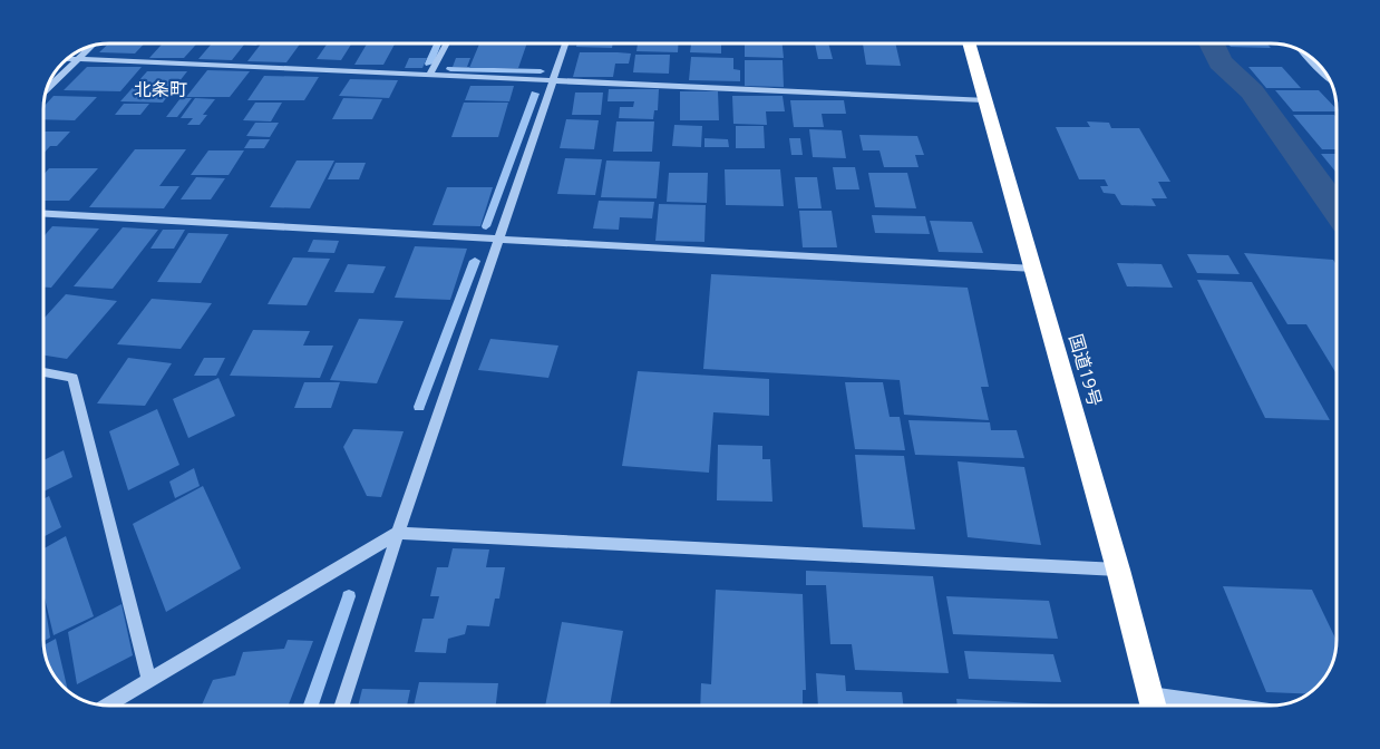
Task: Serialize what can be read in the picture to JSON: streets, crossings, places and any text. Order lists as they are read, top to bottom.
{
  "streets": {
    "highway": ["国道19号"]
  },
  "districts": ["北条町"]
}
